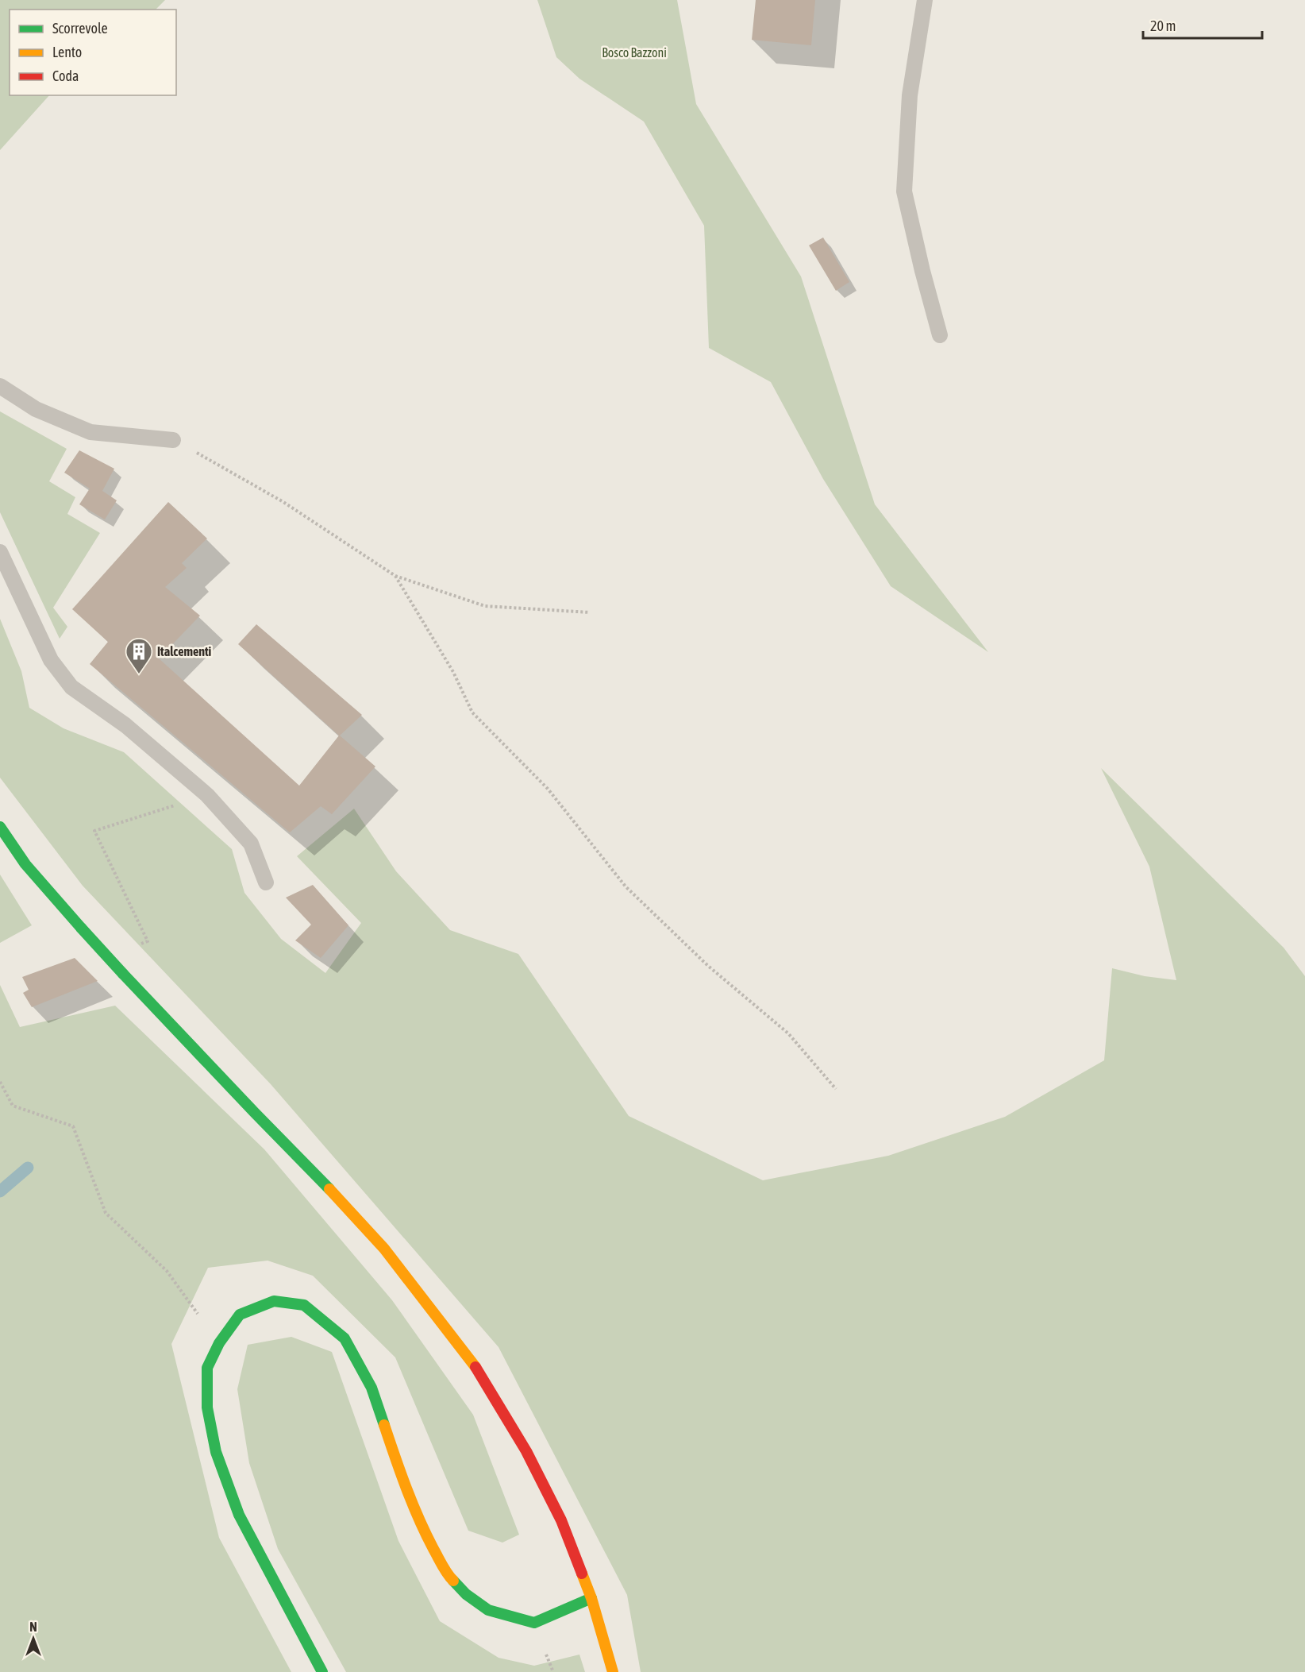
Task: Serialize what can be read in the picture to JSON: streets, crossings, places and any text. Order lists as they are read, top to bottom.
{
  "parks": ["Bosco Bazzoni"],
  "places": {
    "building": ["Italcementi"]
  },
  "legend": ["Scorrevole", "Lento", "Coda"],
  "scale_bar": "20 m",
  "north": "top"
}
